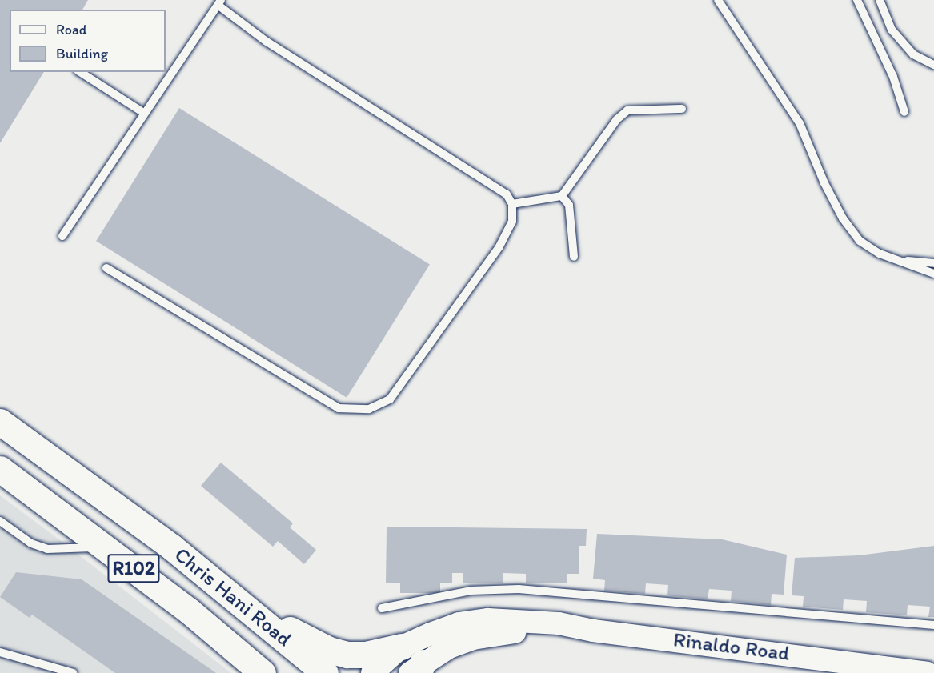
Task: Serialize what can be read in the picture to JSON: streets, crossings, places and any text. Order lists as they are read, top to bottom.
{
  "streets": {
    "main road": ["R102", "Chris Hani Road"],
    "street": ["Rinaldo Road"]
  },
  "legend": ["Road", "Building"]
}
